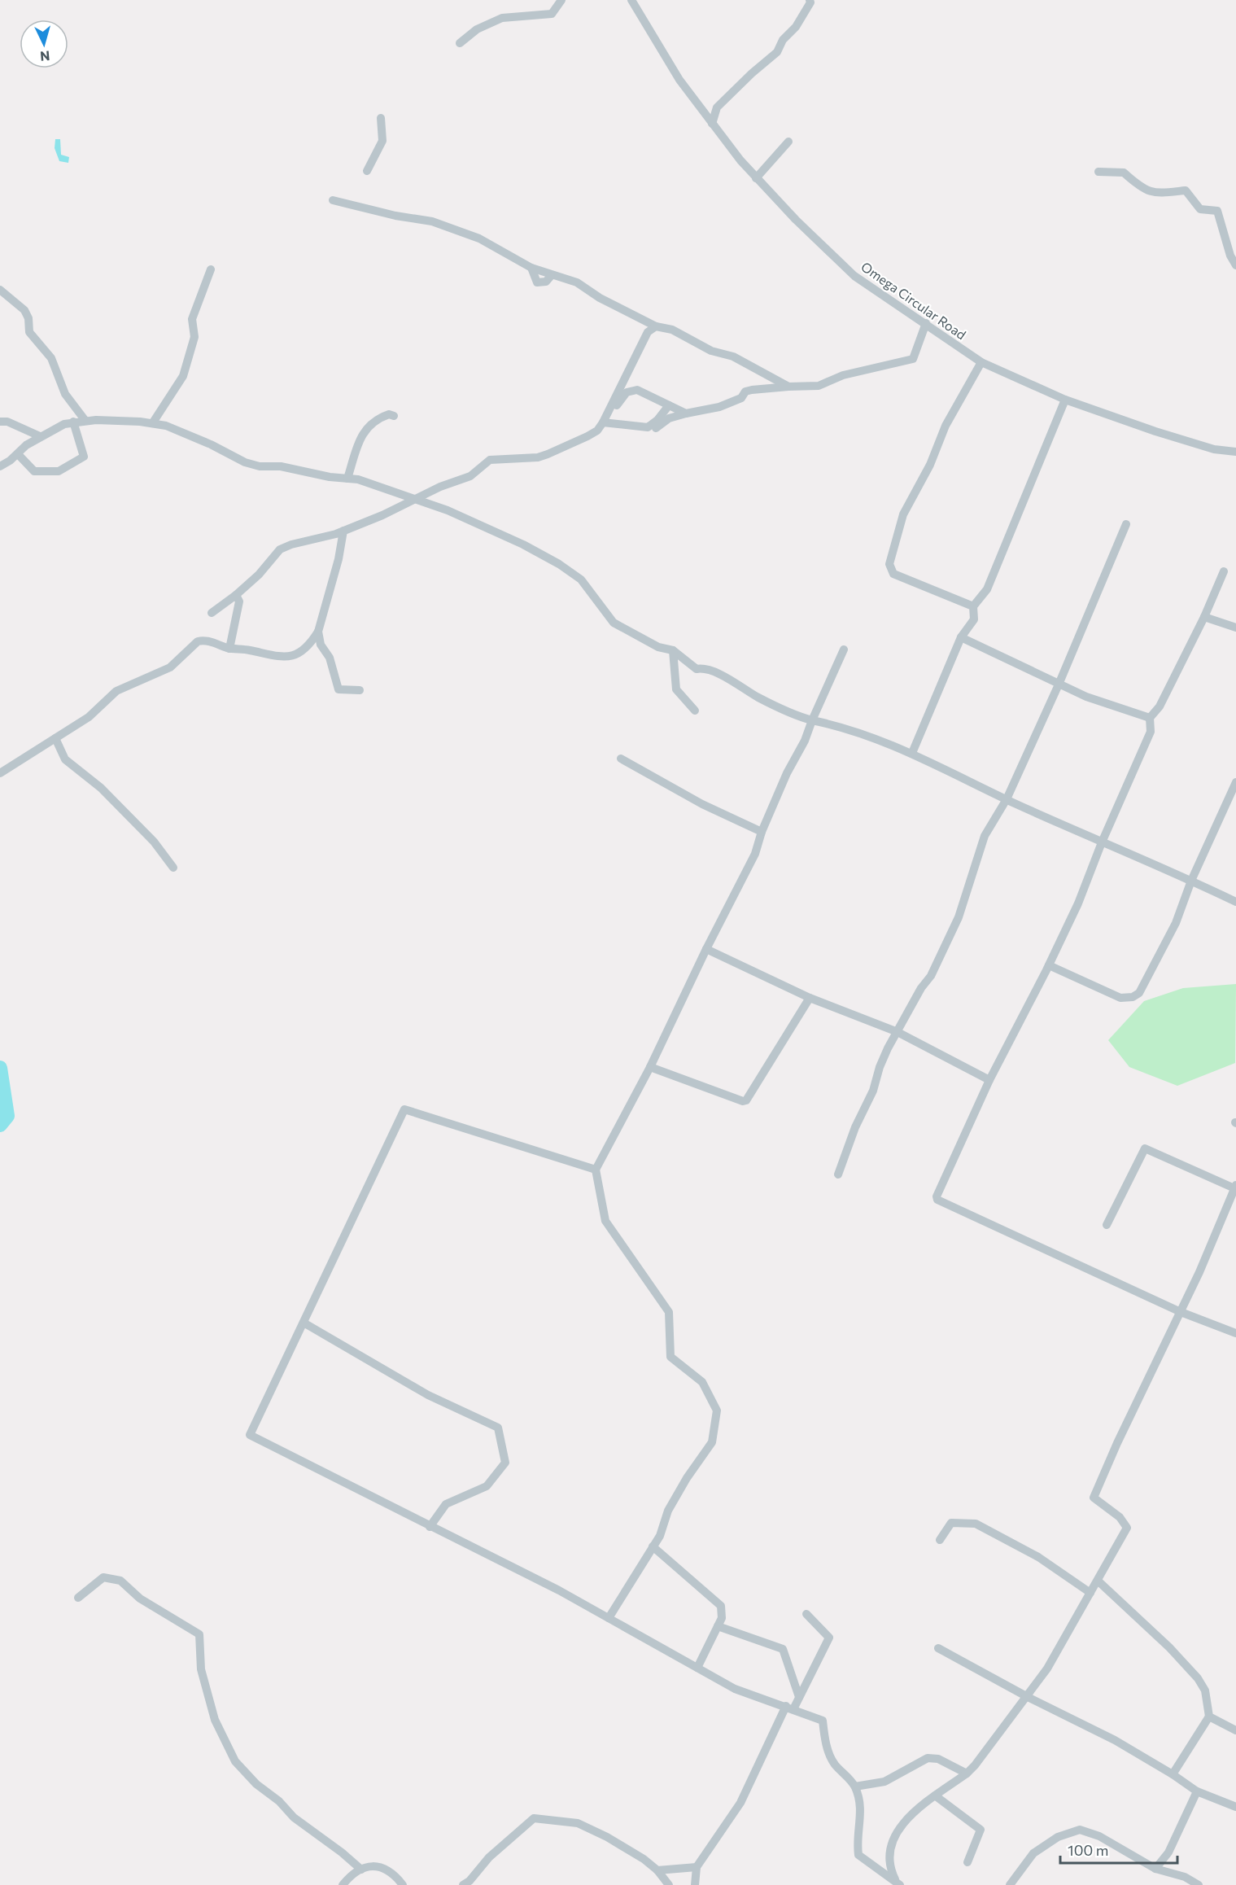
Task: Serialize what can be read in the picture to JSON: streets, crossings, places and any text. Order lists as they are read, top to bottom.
{
  "streets": {
    "street": ["Omega Circular Road"]
  },
  "scale_bar": "100 m",
  "north": "bottom"
}
